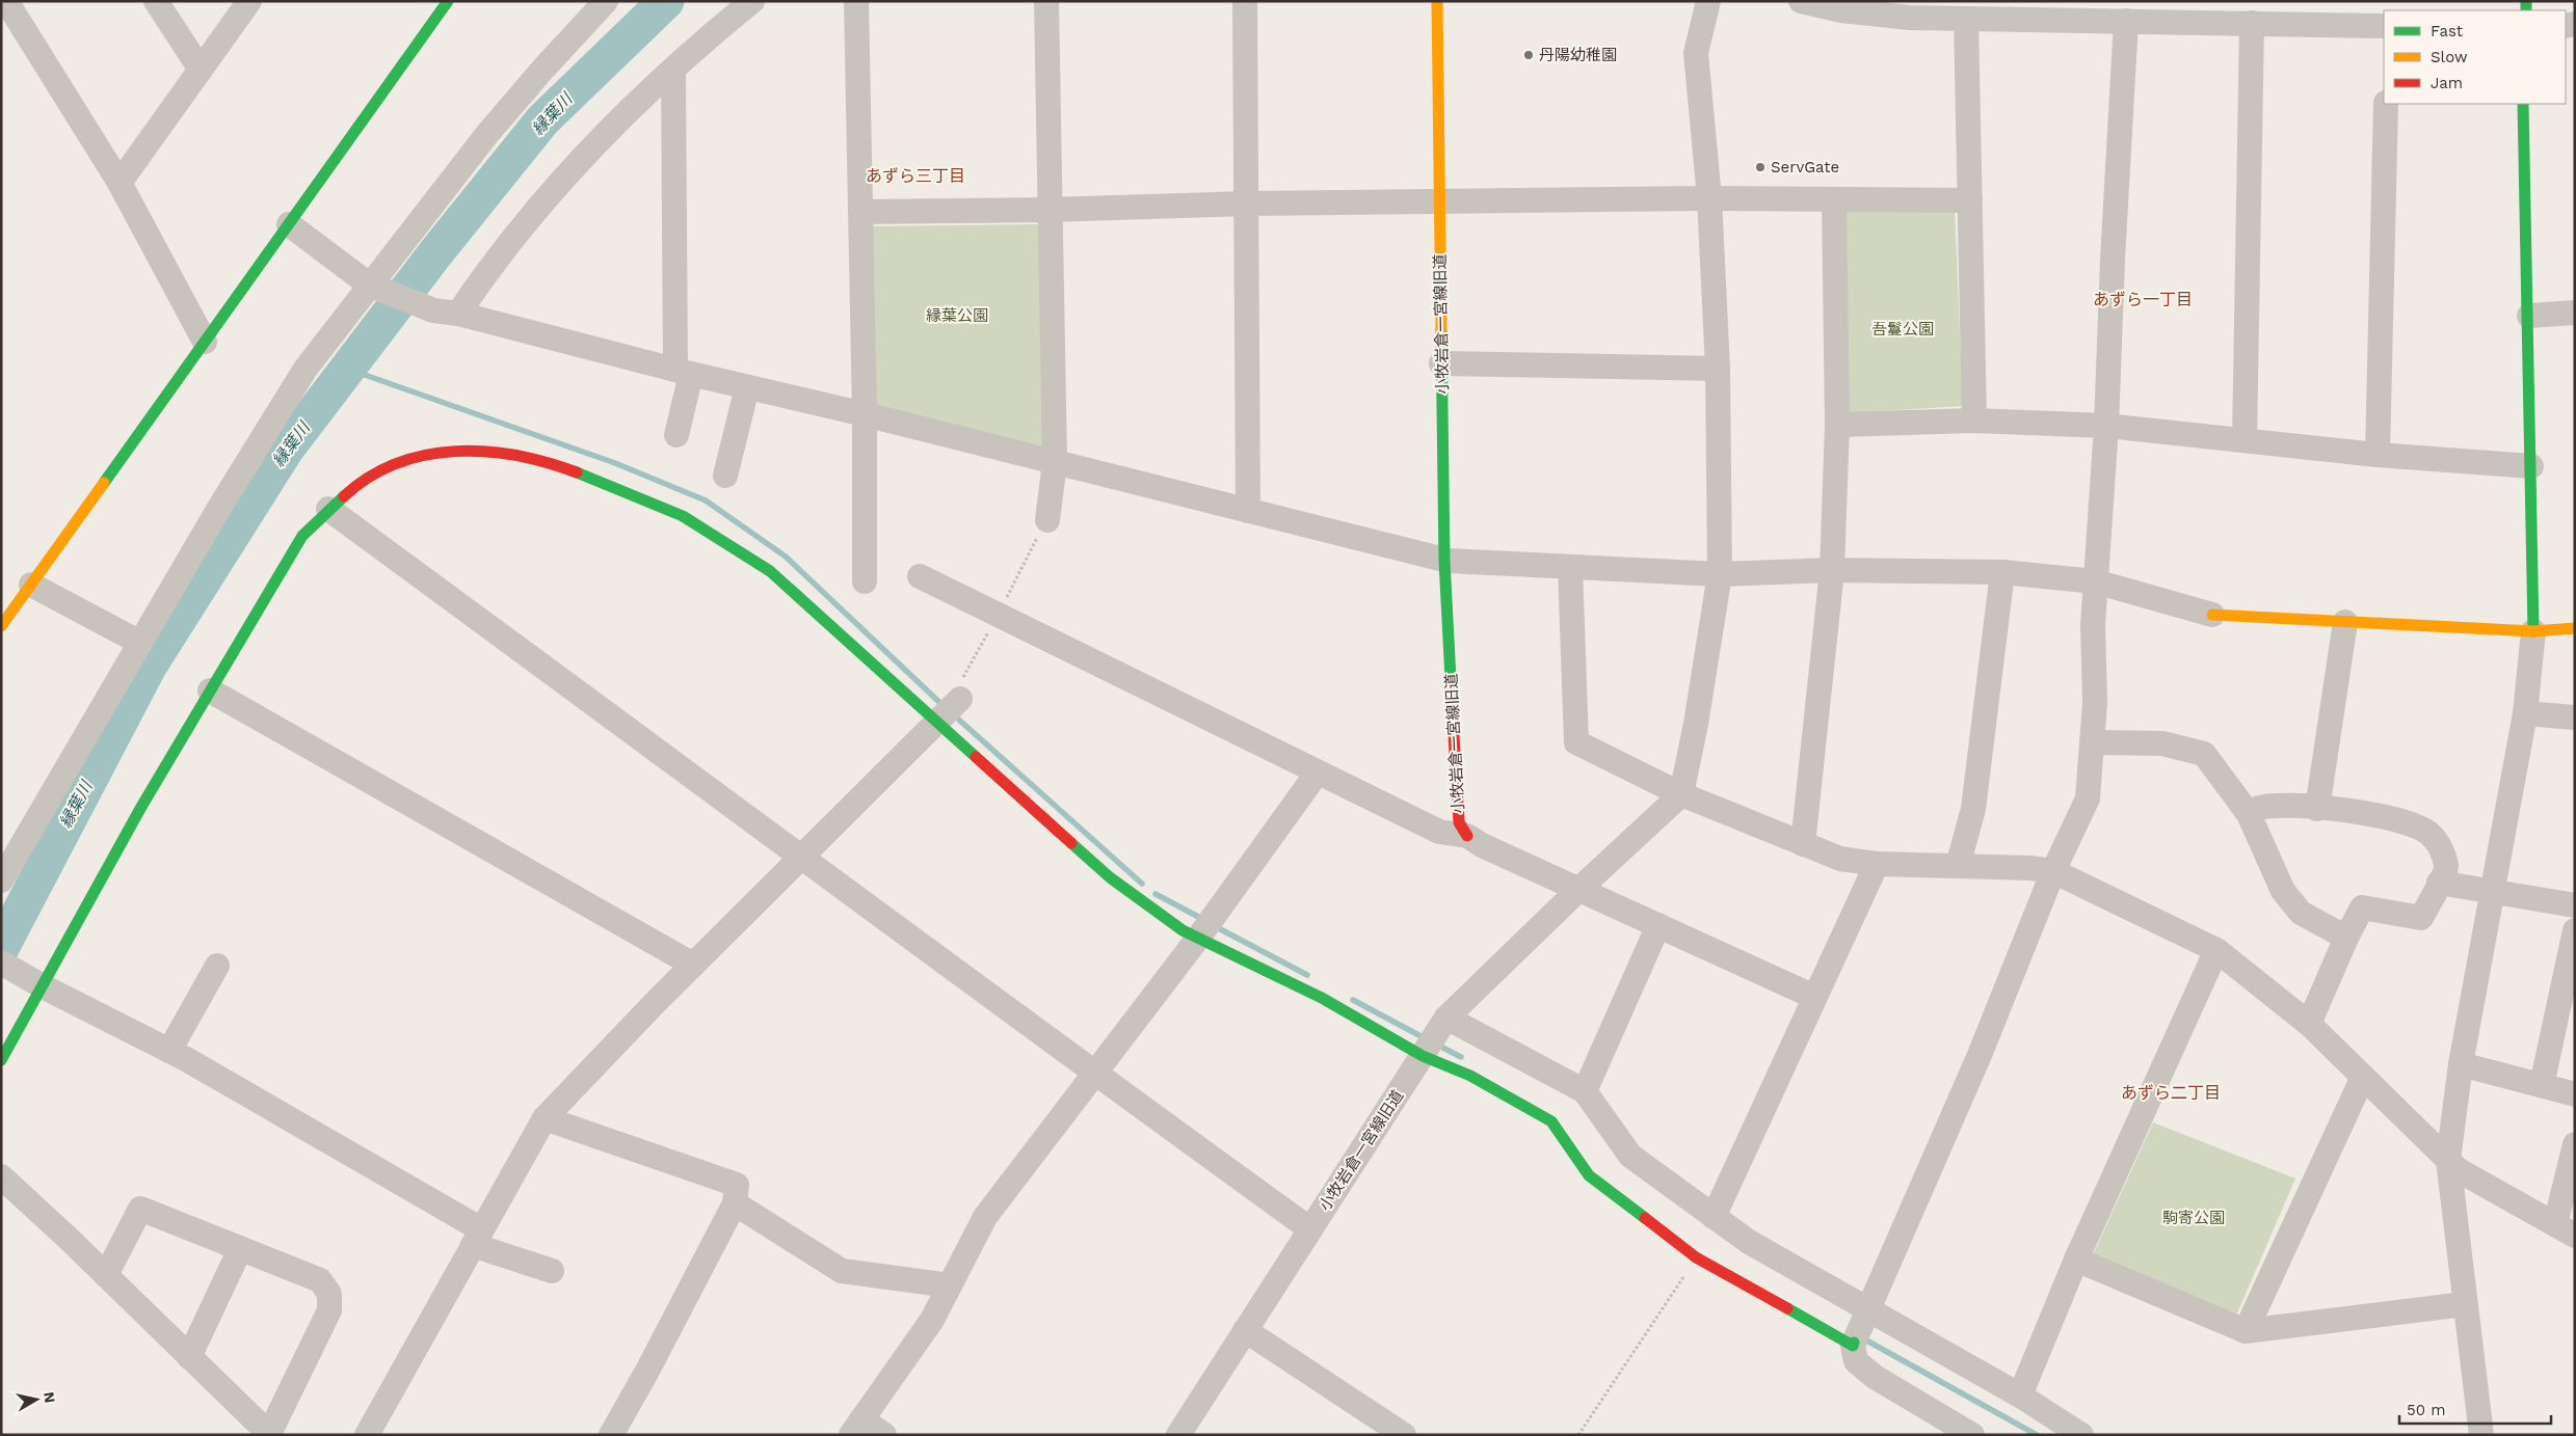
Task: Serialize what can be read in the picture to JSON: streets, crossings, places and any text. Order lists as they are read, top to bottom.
{
  "streets": {
    "street": ["小牧岩倉一宮線旧道"]
  },
  "districts": ["あずら三丁目", "あずら一丁目", "あずら二丁目"],
  "water": ["縁葉川"],
  "parks": ["縁葉公園", "吾鬘公園", "駒寄公園"],
  "places": ["丹陽幼稚園", "ServGate"],
  "legend": ["Fast", "Slow", "Jam"],
  "scale_bar": "50 m",
  "north": "right"
}
